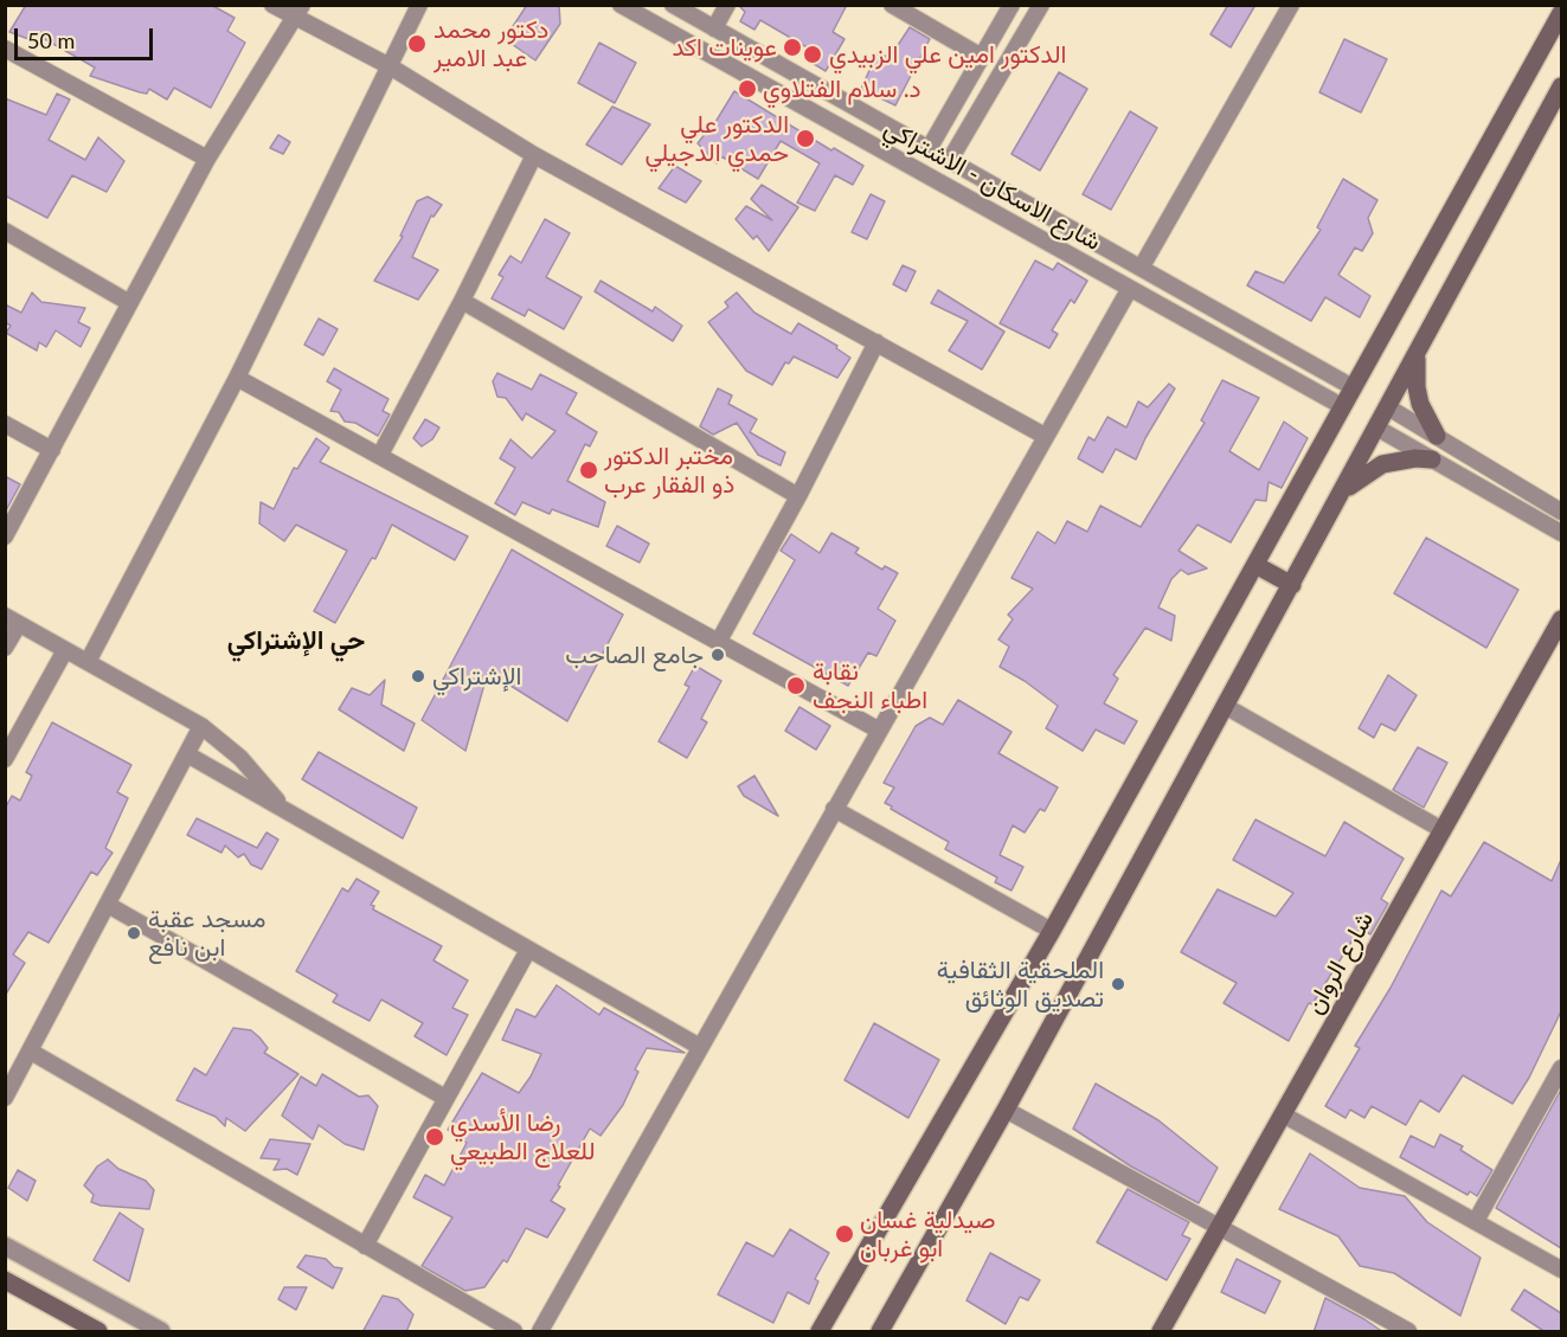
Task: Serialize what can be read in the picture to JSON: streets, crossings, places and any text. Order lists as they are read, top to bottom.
{
  "streets": {
    "main road": ["شارع الروان"],
    "street": ["شارع الاسكان - الاشتراكي"]
  },
  "districts": ["حي الإشتراكي"],
  "places": [
    "دكتور محمد عبد الامير",
    "عوينات اكد",
    "الدكتور امين علي الزبيدي",
    "د. سلام الفتلاوي",
    "الدكتور علي حمدي الدجيلي",
    "مختبر الدكتور ذو الفقار عرب",
    "جامع الصاحب",
    "الإشتراكي",
    "نقابة اطباء النجف",
    "مسجد عقبة ابن نافع",
    "الملحقية الثقافية تصديق الوثائق",
    "رضا الأسدي للعلاج الطبيعي",
    "صيدلية غسان ابو غربان"
  ],
  "scale_bar": "50 m"
}
